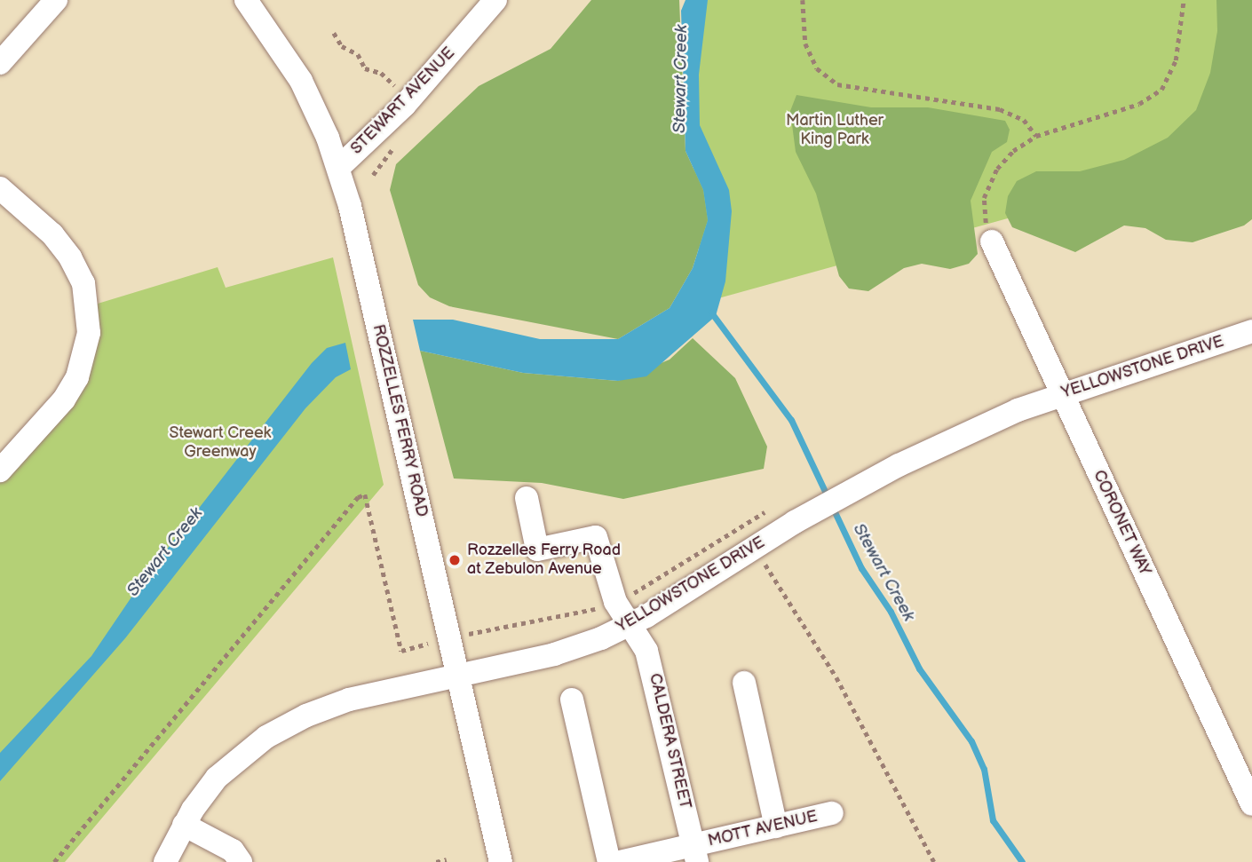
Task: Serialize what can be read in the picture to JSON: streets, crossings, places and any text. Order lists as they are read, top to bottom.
{
  "streets": {
    "street": [
      "STEWART AVENUE",
      "YELLOWSTONE DRIVE",
      "ROZZELLES FERRY ROAD",
      "CORONET WAY",
      "CALDERA STREET",
      "MOTT AVENUE"
    ]
  },
  "crossings": [
    ["STEWART AVENUE", "ROZZELLES FERRY ROAD"],
    ["YELLOWSTONE DRIVE", "ROZZELLES FERRY ROAD"],
    ["YELLOWSTONE DRIVE", "CORONET WAY"],
    ["YELLOWSTONE DRIVE", "CALDERA STREET"],
    ["CALDERA STREET", "MOTT AVENUE"]
  ],
  "water": ["Stewart Creek"],
  "parks": ["Martin Luther King Park", "Stewart Creek Greenway"],
  "places": ["Rozzelles Ferry Road at Zebulon Avenue"]
}
